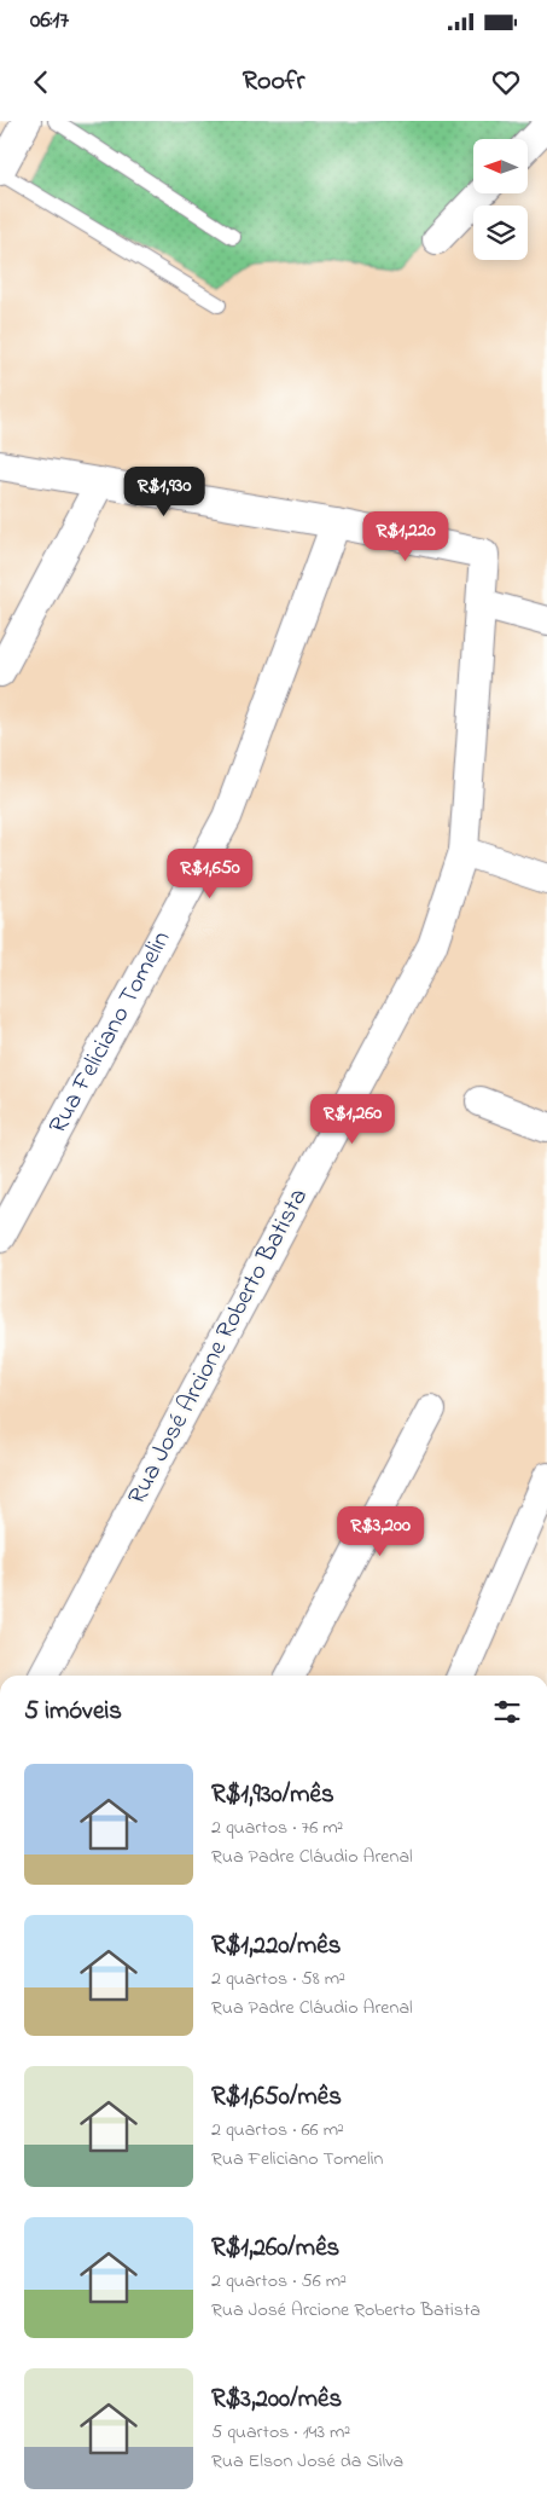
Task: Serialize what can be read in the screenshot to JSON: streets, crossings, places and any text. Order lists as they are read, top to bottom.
{
  "streets": {
    "street": ["Rua Feliciano Tomelin", "Rua José Arcione Roberto Batista"]
  },
  "crossings": [
    ["Rua Feliciano Tomelin", "Rua José Arcione Roberto Batista"]
  ],
  "north": "left",
  "page": {
    "status": "06:17",
    "header": "Roofr",
    "price": [
      "R$1,930",
      "R$1,220",
      "R$1,650",
      "R$1,260",
      "R$3,200"
    ],
    "heading": "5 imóveis",
    "list": [
      {
        "name": "R$1,930/mês",
        "note": "2 quartos · 76 m² · Rua Padre Cláudio Arenal"
      },
      {
        "name": "R$1,220/mês",
        "note": "2 quartos · 58 m² · Rua Padre Cláudio Arenal"
      },
      {
        "name": "R$1,650/mês",
        "note": "2 quartos · 66 m² · Rua Feliciano Tomelin"
      },
      {
        "name": "R$1,260/mês",
        "note": "2 quartos · 56 m² · Rua José Arcione Roberto Batista"
      },
      {
        "name": "R$3,200/mês",
        "note": "5 quartos · 143 m² · Rua Elson José da Silva"
      }
    ]
  }
}
